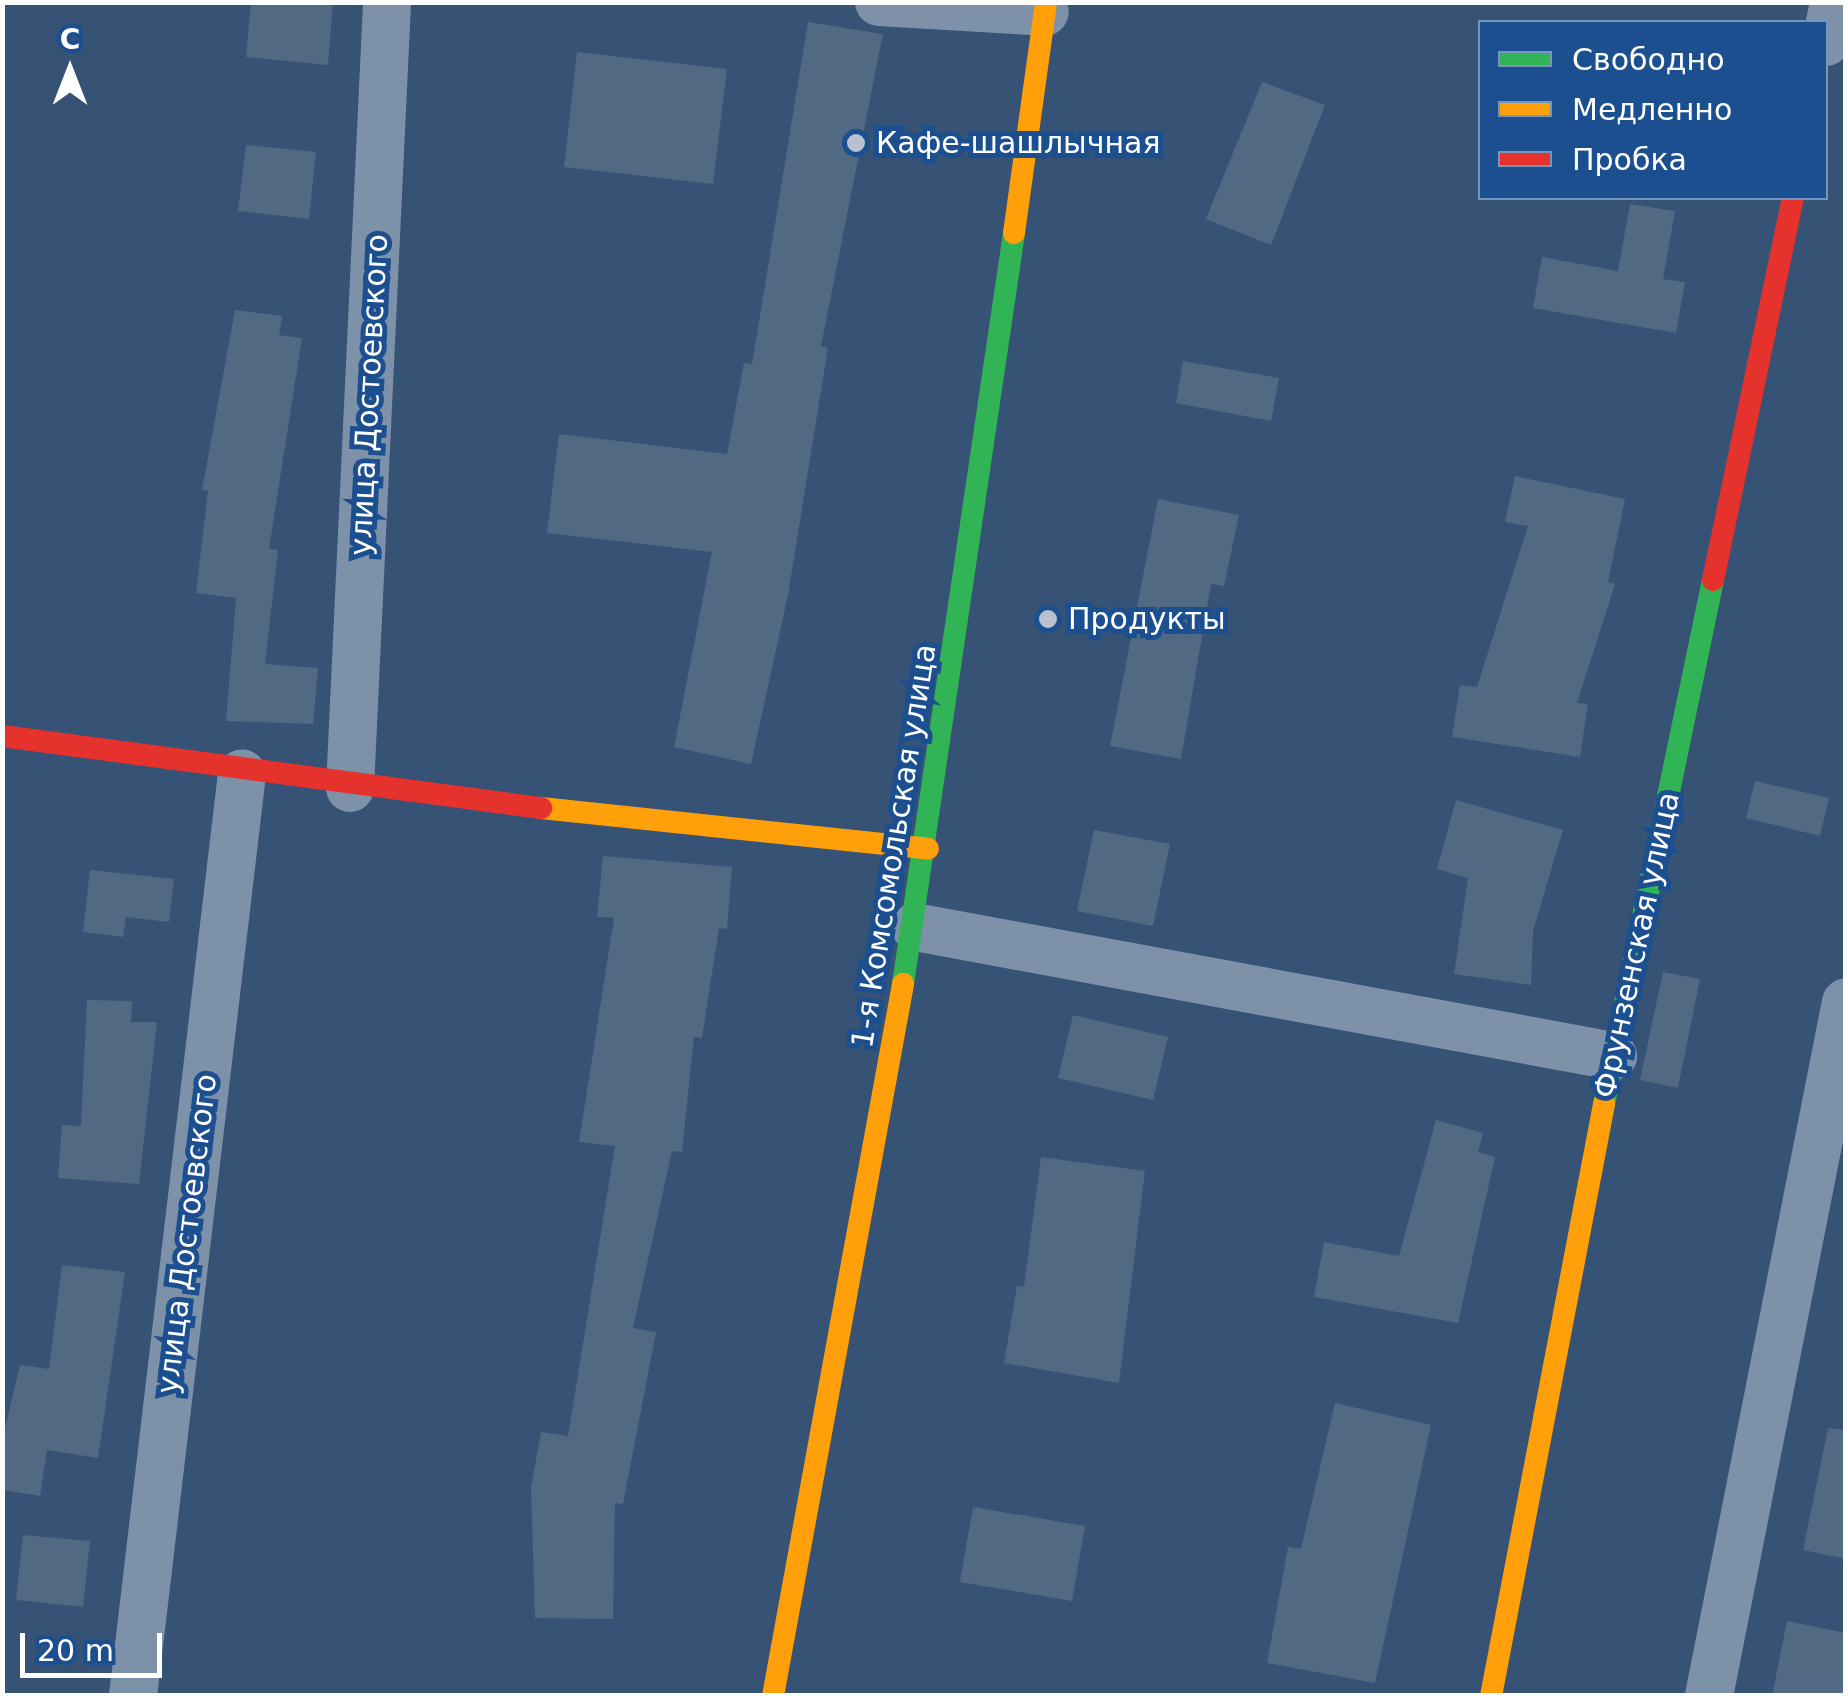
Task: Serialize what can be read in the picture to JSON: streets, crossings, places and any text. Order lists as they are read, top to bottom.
{
  "streets": {
    "street": ["улица Достоевского", "1-я Комсомольская улица", "Фрунзенская улица"]
  },
  "places": ["Кафе-шашлычная", "Продукты"],
  "legend": ["Свободно", "Медленно", "Пробка"],
  "scale_bar": "20 m",
  "north": "top"
}
